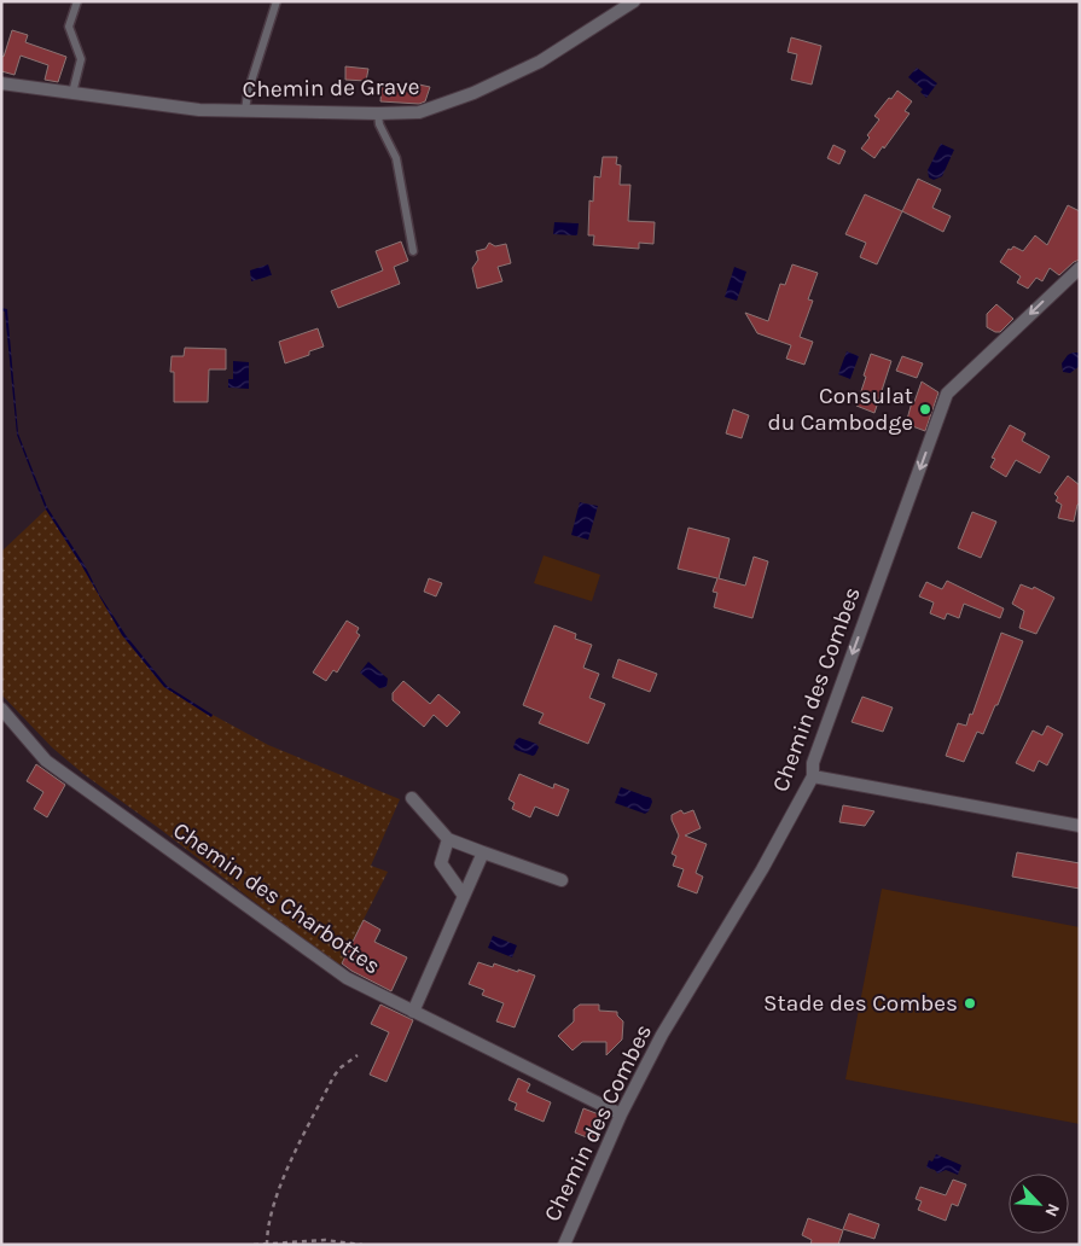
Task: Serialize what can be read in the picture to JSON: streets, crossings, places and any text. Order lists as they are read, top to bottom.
{
  "streets": {
    "street": ["Chemin de Grave", "Chemin des Combes", "Chemin des Charbottes"]
  },
  "crossings": [
    ["Chemin des Combes", "Chemin des Charbottes"]
  ],
  "one_way": ["Chemin des Combes"],
  "places": ["Consulat du Cambodge", "Stade des Combes"],
  "north": "bottom right"
}
